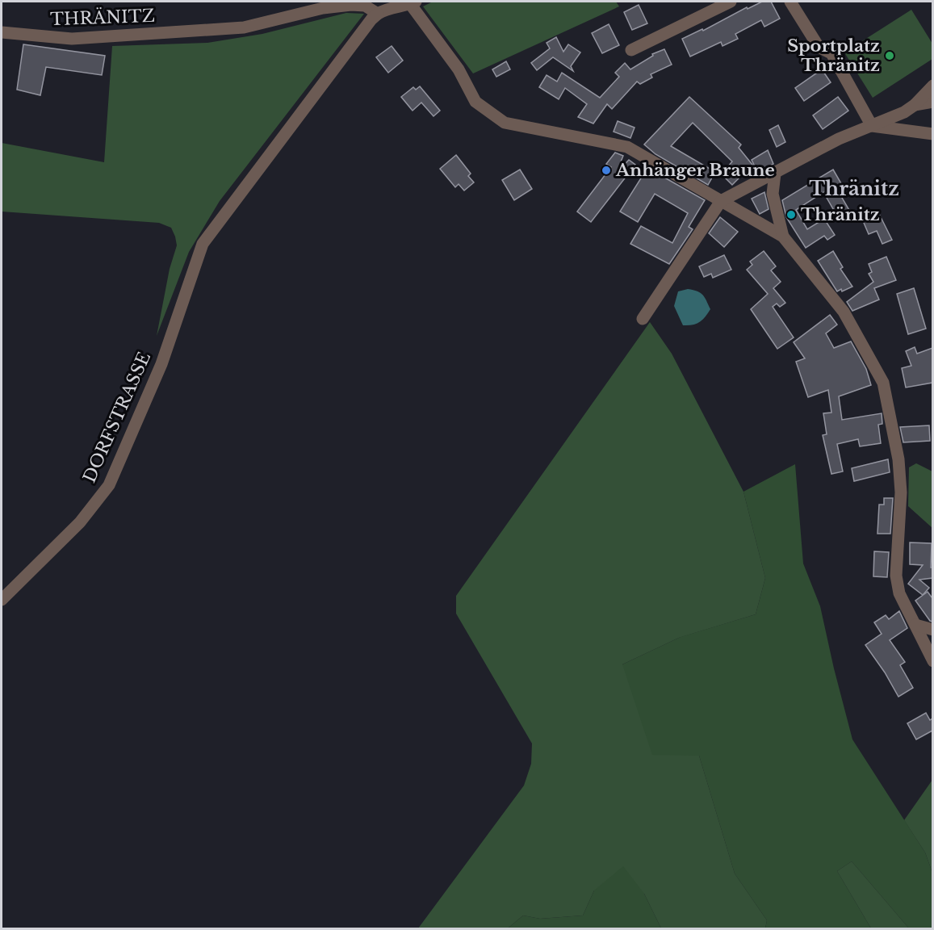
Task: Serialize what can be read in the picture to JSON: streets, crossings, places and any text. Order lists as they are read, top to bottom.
{
  "streets": {
    "street": ["THRÄNITZ", "DORFSTRASSE"]
  },
  "crossings": [
    ["THRÄNITZ", "DORFSTRASSE"]
  ],
  "districts": ["Thränitz"],
  "places": ["Sportplatz Thränitz", "Anhänger Braune", "Thränitz"]
}
